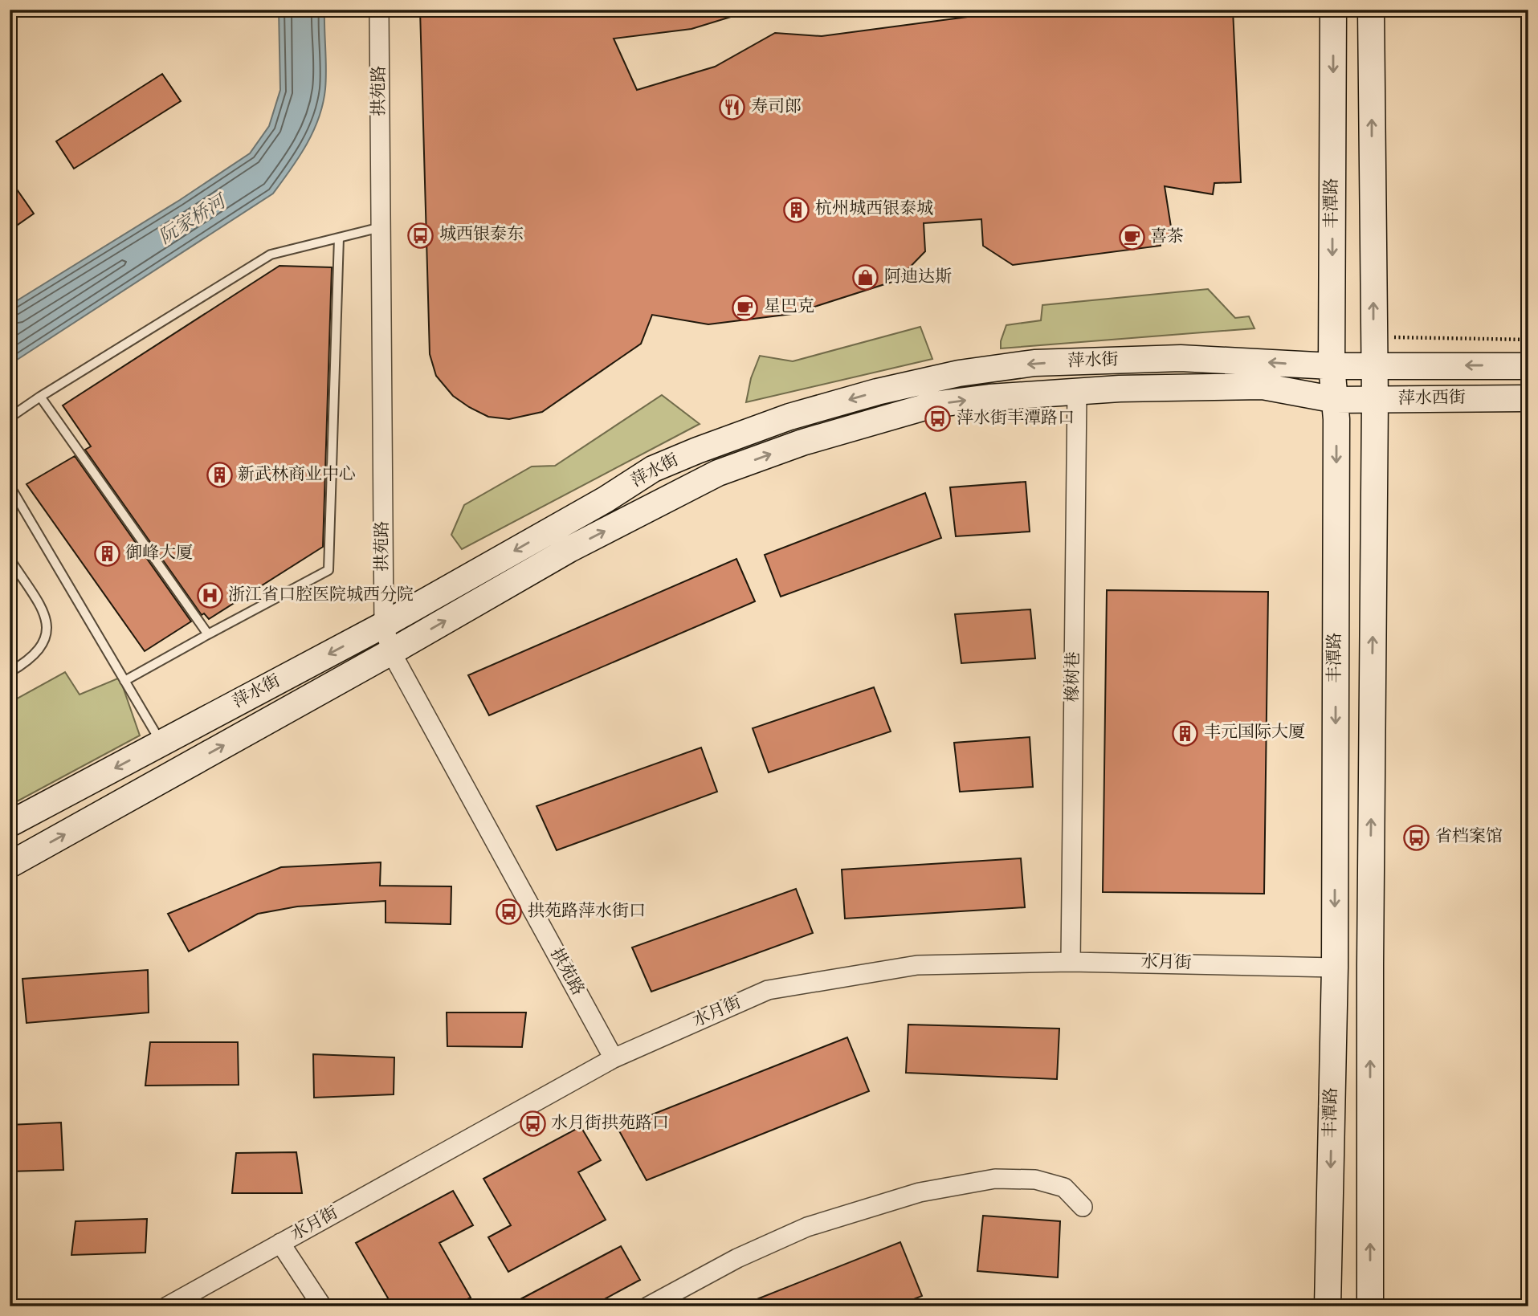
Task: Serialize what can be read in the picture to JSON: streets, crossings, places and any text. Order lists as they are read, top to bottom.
{
  "streets": {
    "main road": ["丰潭路", "萍水街", "萍水西街"],
    "street": ["拱苑路", "橡树巷", "水月街"]
  },
  "crossings": [
    ["拱苑路", "萍水街"],
    ["拱苑路", "水月街"],
    ["丰潭路", "萍水街"],
    ["丰潭路", "萍水西街"],
    ["丰潭路", "水月街"],
    ["萍水街", "萍水西街"],
    ["萍水街", "橡树巷"],
    ["橡树巷", "水月街"]
  ],
  "water": ["阮家桥河"],
  "places": {
    "restaurant": ["寿司郎"],
    "building": [
      "杭州城西银泰城",
      "新武林商业中心",
      "御峰大厦",
      "丰元国际大厦"
    ],
    "bus stop": [
      "城西银泰东",
      "萍水街丰潭路口",
      "省档案馆",
      "拱苑路萍水街口",
      "水月街拱苑路口"
    ],
    "cafe": ["喜茶", "星巴克"],
    "shop": ["阿迪达斯"],
    "hospital": ["浙江省口腔医院城西分院"]
  }
}
